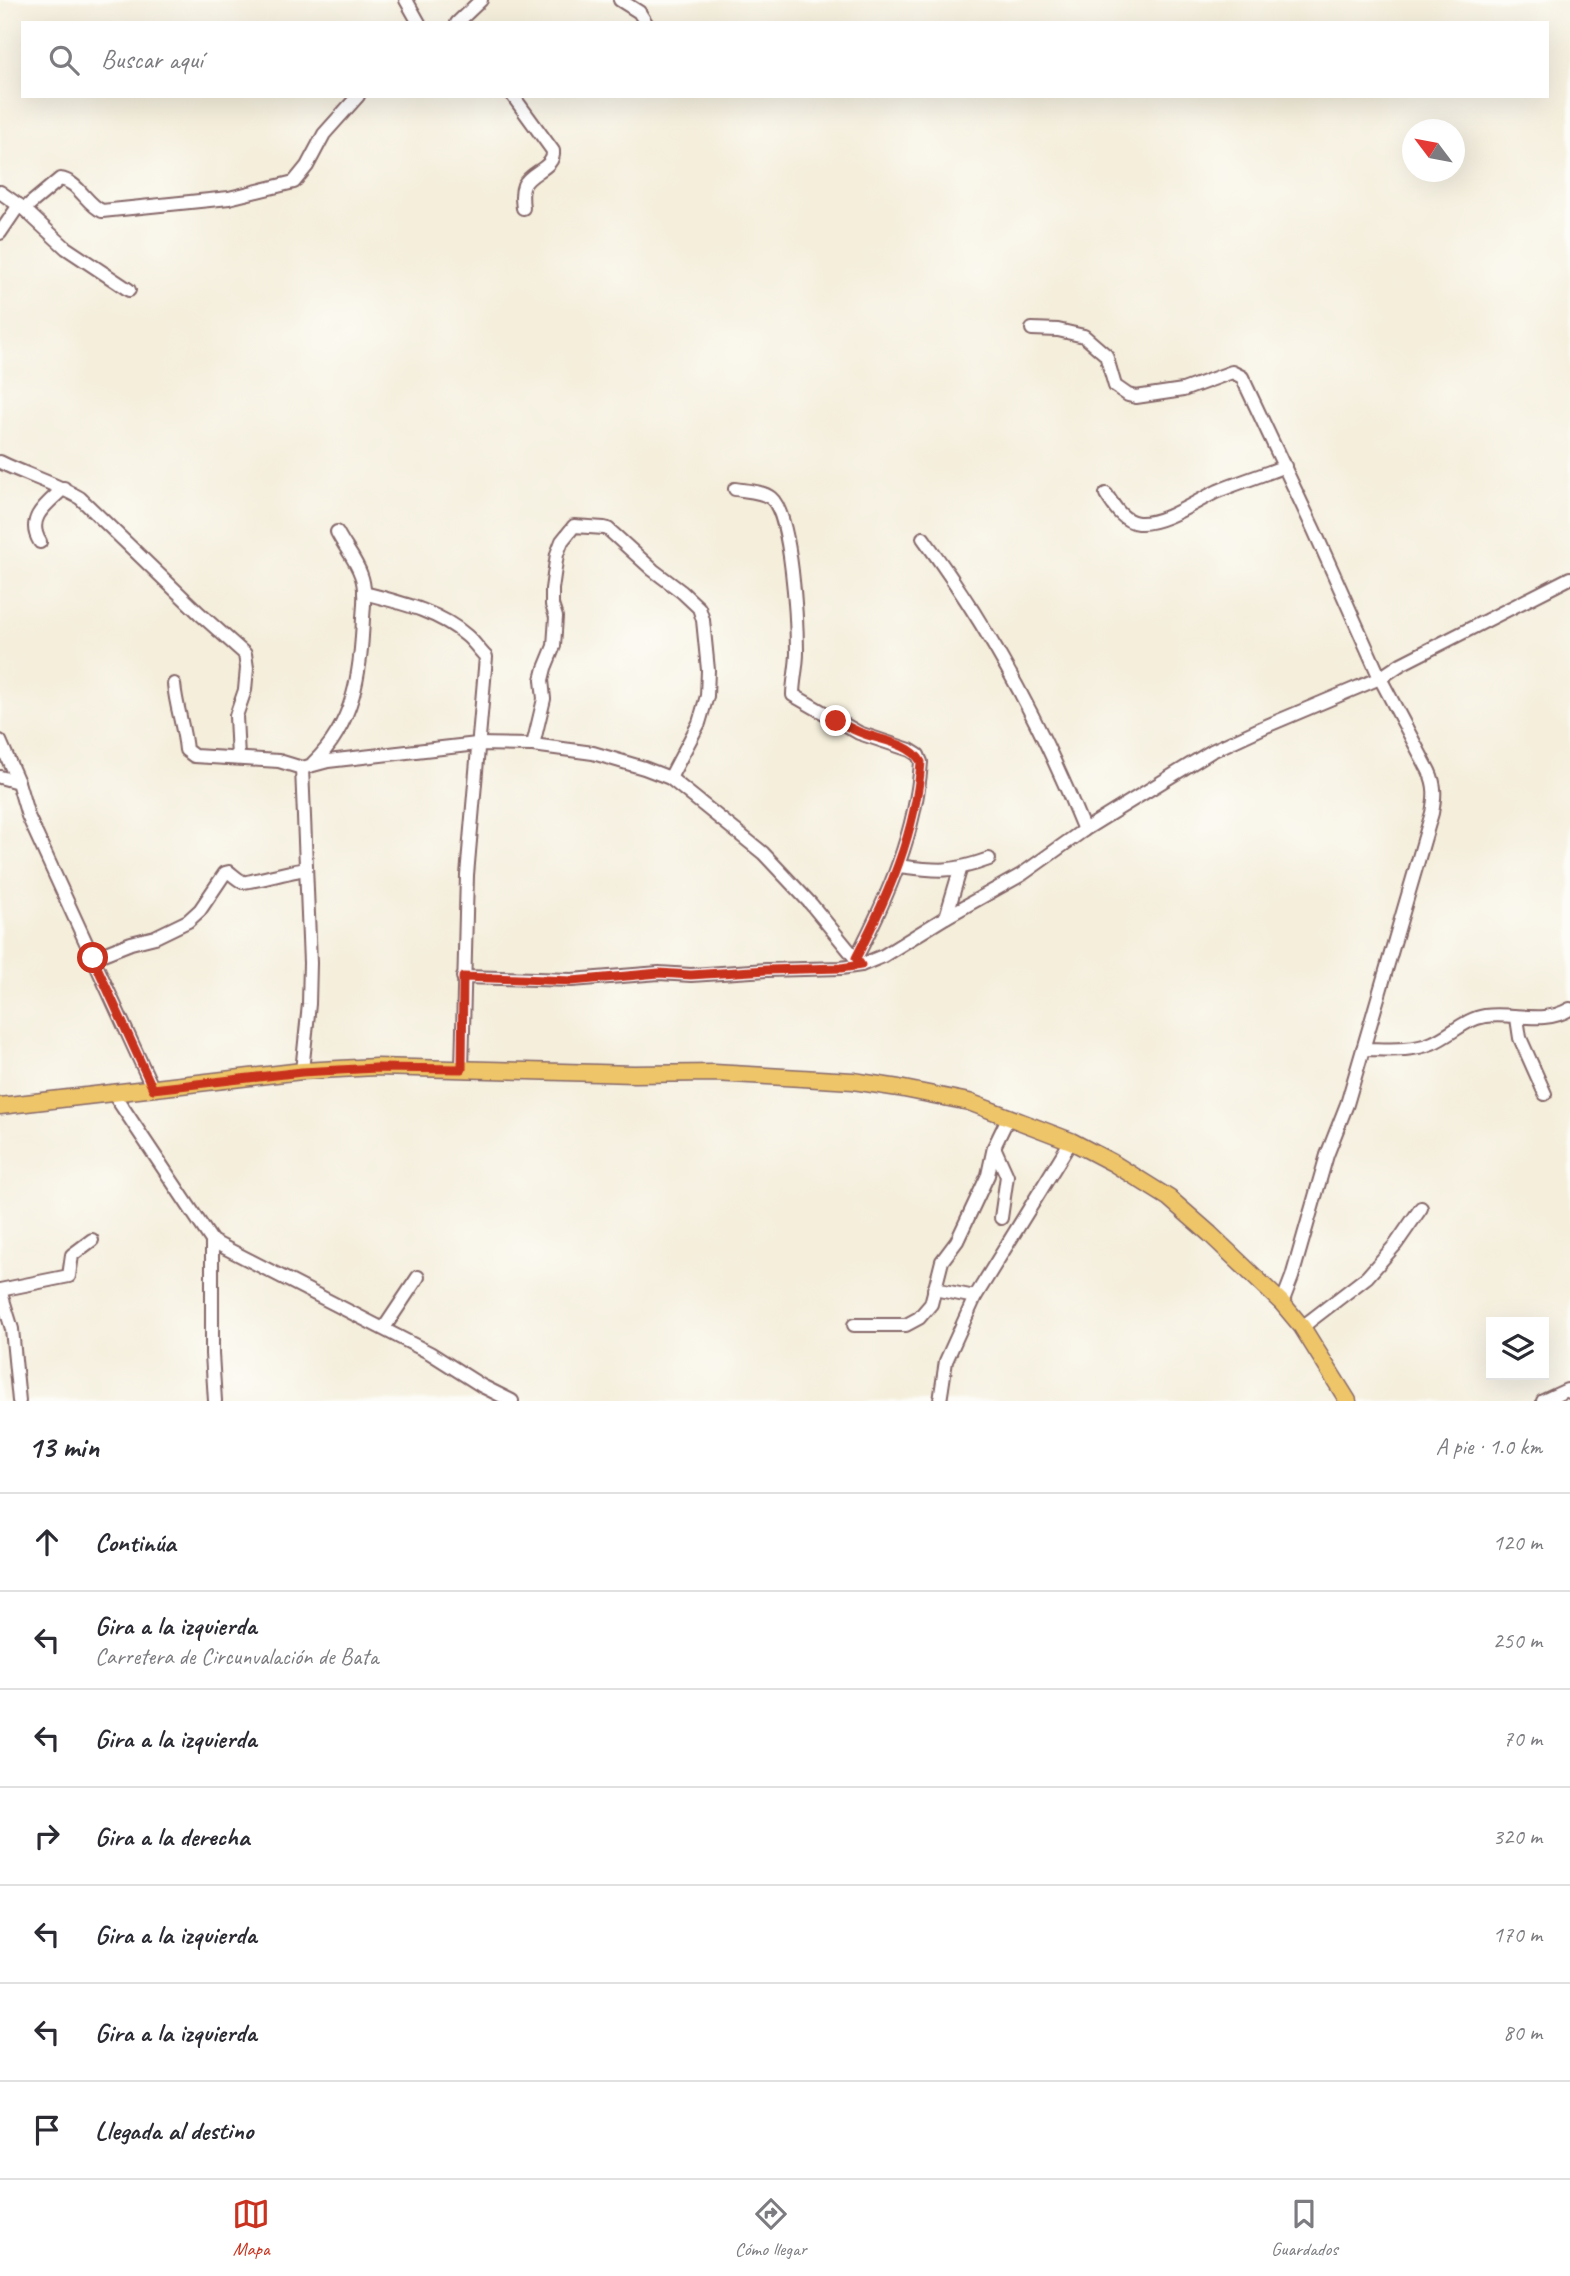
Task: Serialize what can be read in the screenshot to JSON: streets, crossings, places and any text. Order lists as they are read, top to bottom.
{
  "north": "top left",
  "page": {
    "search": "Buscar aquí",
    "heading": ["13 min", "A pie · 1.0 km"],
    "list": [
      ["Continúa", "120 m"],
      ["Gira a la izquierda", "Carretera de Circunvalación de Bata", "250 m"],
      ["Gira a la izquierda", "70 m"],
      ["Gira a la derecha", "320 m"],
      ["Gira a la izquierda", "170 m"],
      ["Gira a la izquierda", "80 m"],
      "Llegada al destino"
    ],
    "nav": ["Mapa", "Cómo llegar", "Guardados"]
  }
}
